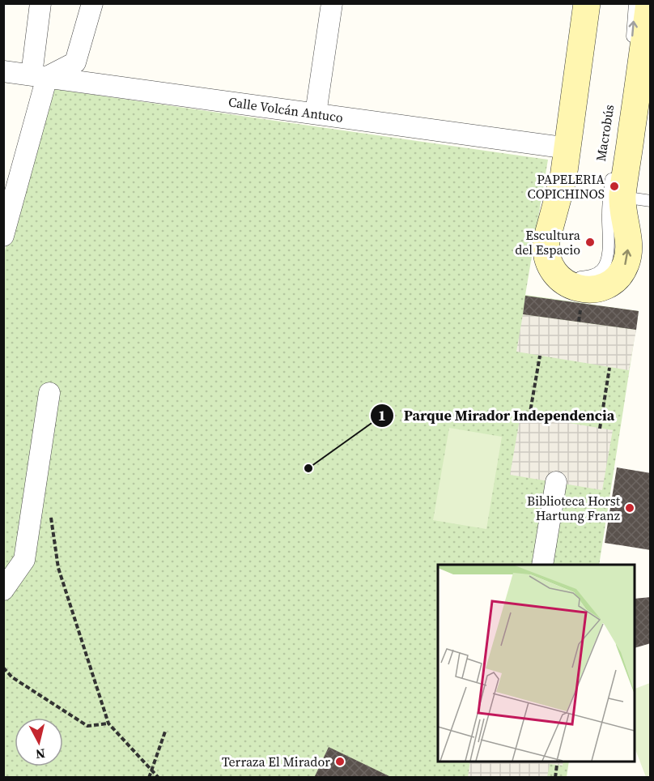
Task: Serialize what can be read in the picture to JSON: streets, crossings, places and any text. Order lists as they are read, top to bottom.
{
  "streets": {
    "street": ["Calle Volcán Antuco"],
    "lane": ["Macrobús"]
  },
  "places": [
    "PAPELERIA COPICHINOS",
    "Escultura del Espacio",
    "Parque Mirador Independencia",
    "Biblioteca Horst Hartung Franz",
    "Terraza El Mirador"
  ],
  "north": "bottom"
}
